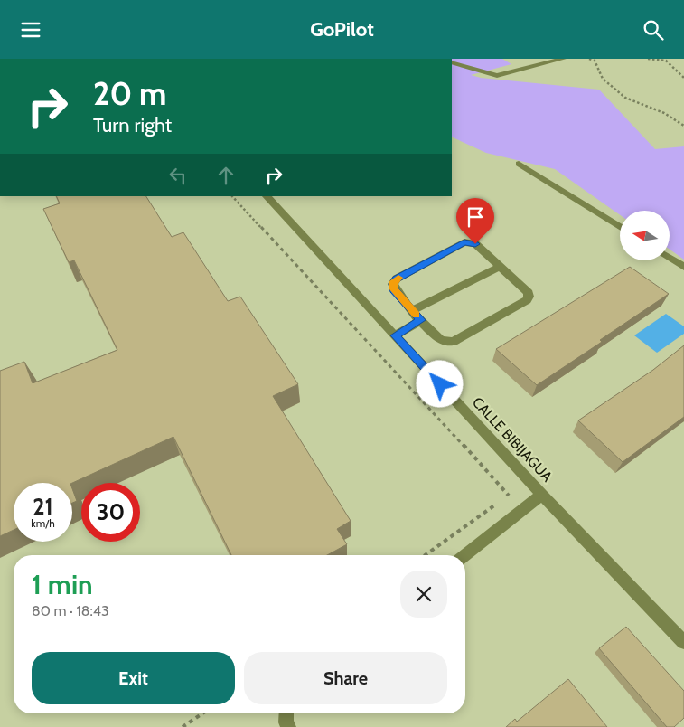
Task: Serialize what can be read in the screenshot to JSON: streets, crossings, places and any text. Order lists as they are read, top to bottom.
{
  "streets": {
    "street": ["CALLE BIBIJAGUA"]
  },
  "north": "left",
  "page": {
    "header": "GoPilot",
    "turn": ["20 m", "Turn right"],
    "speed": "21 km/h",
    "limit": "30",
    "heading": ["1 min", "80 m · 18:43"],
    "buttons": ["Exit", "Share"]
  }
}
